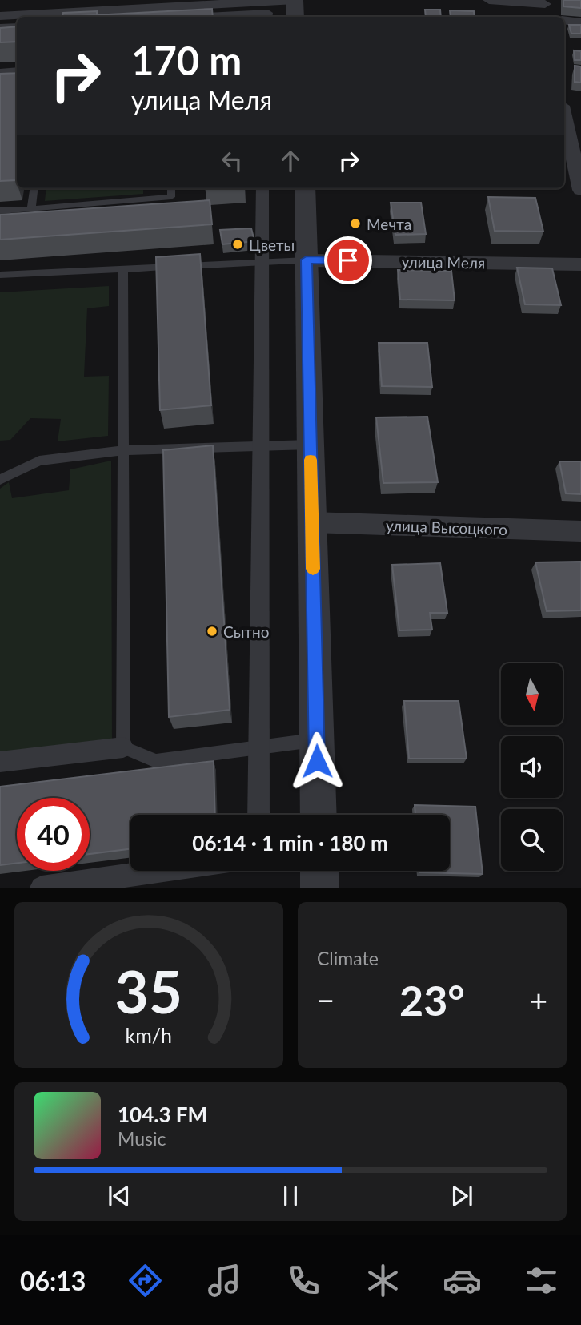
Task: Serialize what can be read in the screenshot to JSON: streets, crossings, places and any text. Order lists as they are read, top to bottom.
{
  "streets": {
    "street": ["улица Меля", "улица Высоцкого"]
  },
  "places": ["Мечта", "Цветы", "Сытно"],
  "north": "bottom",
  "page": {
    "turn": ["170 m", "улица Меля"],
    "limit": "40",
    "trip": "06:14 · 1 min · 180 m",
    "tile": "Climate",
    "heat": ["−", "23°", "+"],
    "song": ["104.3 FM", "Music"],
    "tabs": "06:13",
    "gauge": ["35", "km/h"]
  }
}
